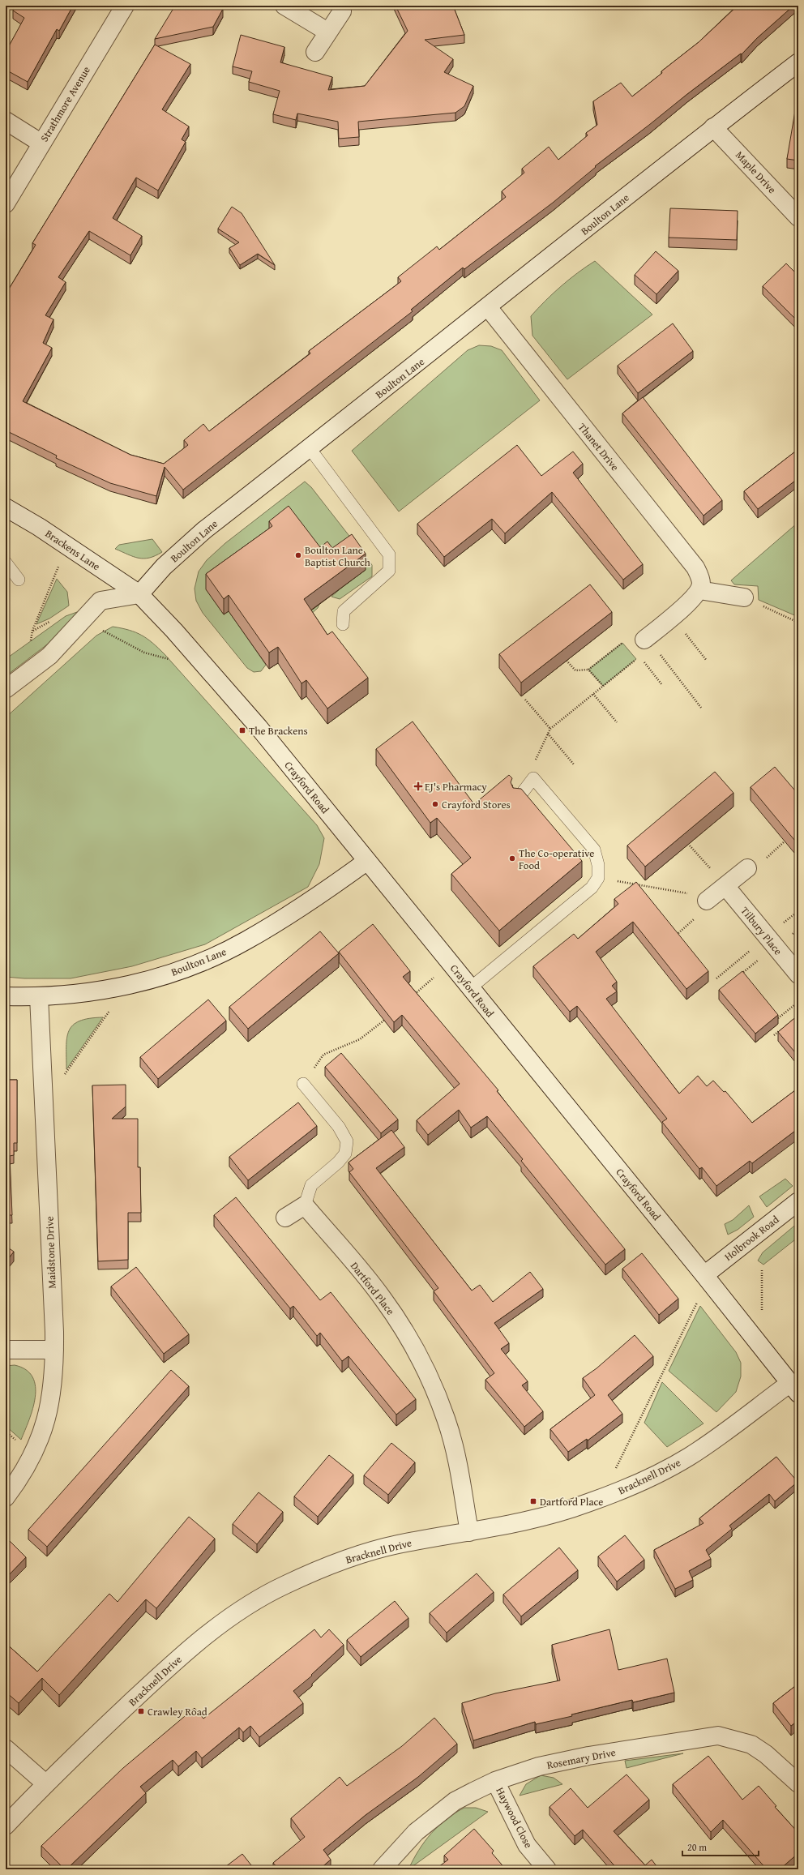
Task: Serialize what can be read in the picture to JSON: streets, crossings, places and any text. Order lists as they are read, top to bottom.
{
  "streets": {
    "street": [
      "Strathmore Avenue",
      "Maple Drive",
      "Boulton Lane",
      "Thanet Drive",
      "Brackens Lane",
      "Crayford Road",
      "Tilbury Place",
      "Holbrook Road",
      "Maidstone Drive",
      "Dartford Place",
      "Bracknell Drive",
      "Rosemary Drive",
      "Haywood Close"
    ]
  },
  "crossings": [
    ["Maple Drive", "Boulton Lane"],
    ["Boulton Lane", "Thanet Drive"],
    ["Boulton Lane", "Brackens Lane"],
    ["Boulton Lane", "Crayford Road"],
    ["Boulton Lane", "Maidstone Drive"],
    ["Brackens Lane", "Crayford Road"],
    ["Crayford Road", "Holbrook Road"],
    ["Crayford Road", "Bracknell Drive"],
    ["Dartford Place", "Bracknell Drive"],
    ["Rosemary Drive", "Haywood Close"]
  ],
  "places": {
    "other": ["Boulton Lane Baptist Church", "Crayford Stores", "The Co-operative Food"],
    "transit": ["The Brackens", "Dartford Place", "Crawley Road"],
    "health": ["EJ's Pharmacy"]
  },
  "scale_bar": "20 m"
}
